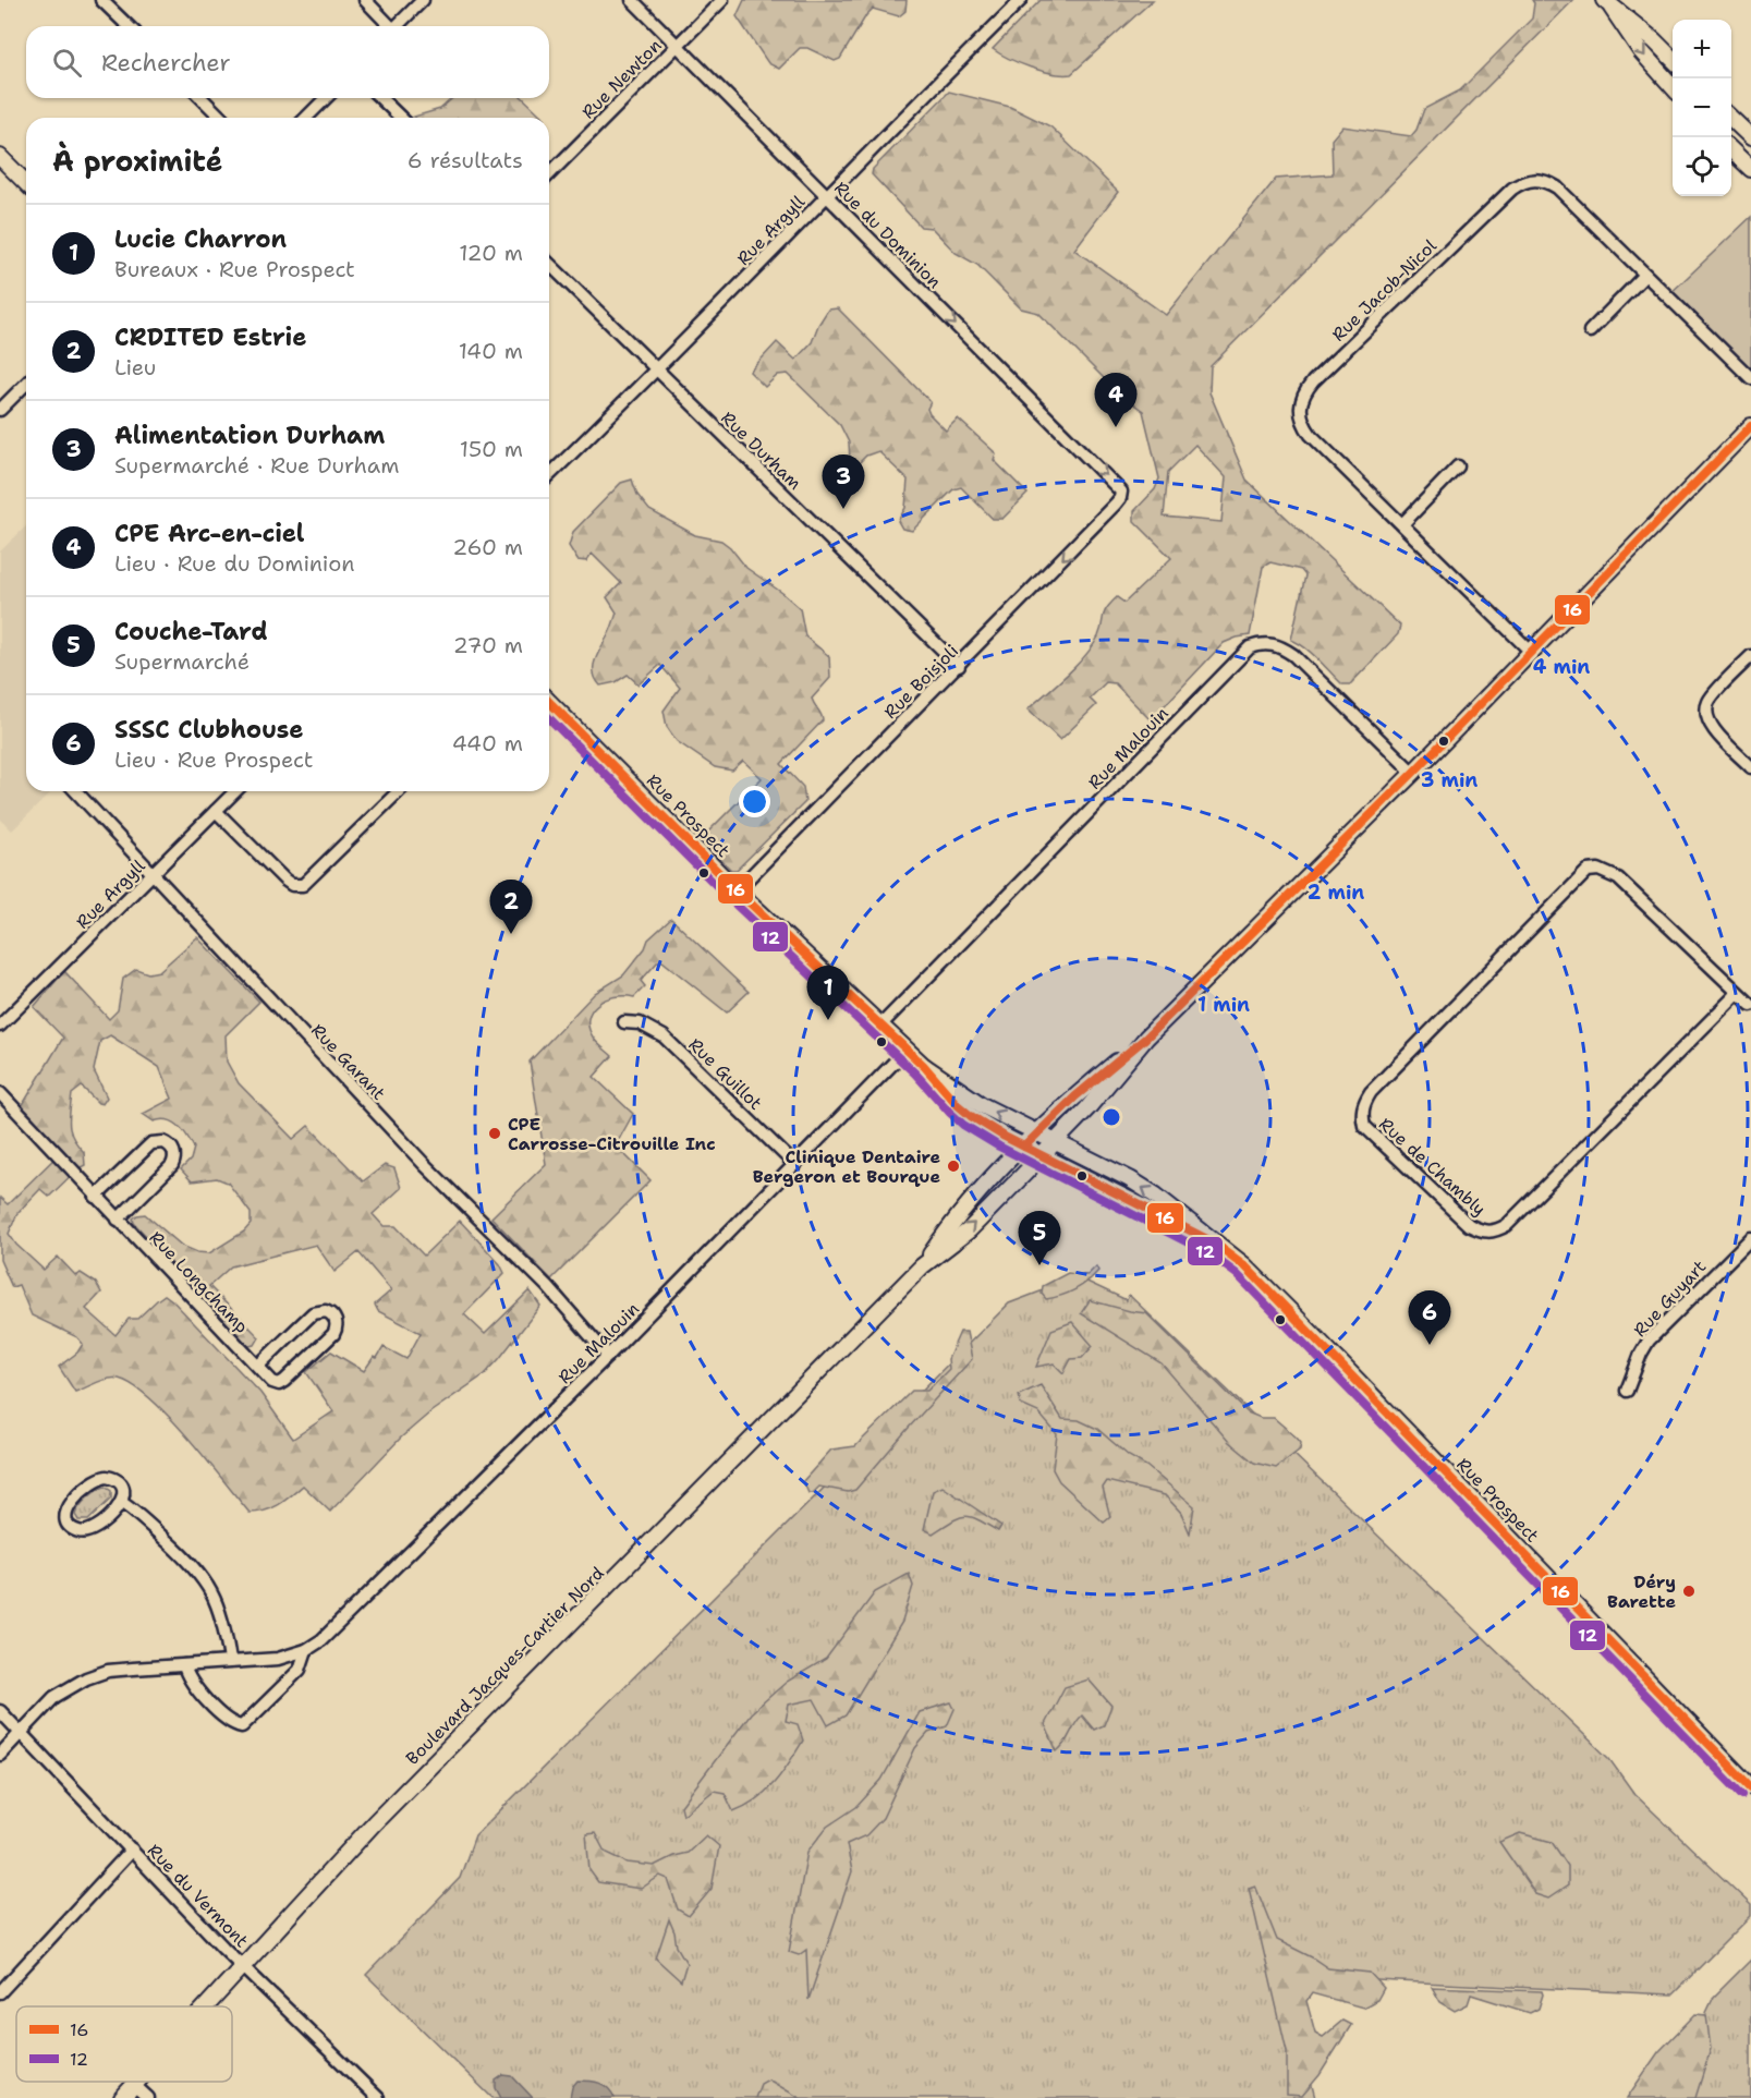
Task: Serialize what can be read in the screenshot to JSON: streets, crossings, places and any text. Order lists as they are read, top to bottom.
{
  "streets": {
    "street": [
      "Rue Newton",
      "Rue Argyll",
      "Rue du Dominion",
      "Rue Jacob-Nicol",
      "Rue Durham",
      "Rue Boisjoli",
      "Rue Malouin",
      "Rue Prospect",
      "Rue Garant",
      "Rue Guillot",
      "Rue de Chambly",
      "Rue Longchamp",
      "Rue Guyart",
      "Boulevard Jacques-Cartier Nord",
      "Rue du Vermont"
    ]
  },
  "crossings": [
    ["Rue Newton", "Rue du Dominion"],
    ["Rue Argyll", "Rue du Dominion"],
    ["Rue Argyll", "Rue Durham"],
    ["Rue Argyll", "Rue Garant"],
    ["Rue du Dominion", "Rue Boisjoli"],
    ["Rue Jacob-Nicol", "Boulevard Jacques-Cartier Nord"],
    ["Rue Durham", "Rue Boisjoli"],
    ["Rue Boisjoli", "Rue Prospect"],
    ["Rue Malouin", "Rue Prospect"],
    ["Rue Malouin", "Rue Garant"],
    ["Rue Malouin", "Rue Guillot"],
    ["Rue Malouin", "Boulevard Jacques-Cartier Nord"],
    ["Rue Malouin", "Rue du Vermont"],
    ["Rue Prospect", "Boulevard Jacques-Cartier Nord"],
    ["Boulevard Jacques-Cartier Nord", "Rue du Vermont"]
  ],
  "one_way": ["Rue du Dominion", "Rue Boisjoli"],
  "places": ["CPE Carrosse-Citrouille Inc", "Clinique Dentaire Bergeron et Bourque", "Déry Barette"],
  "lines": ["transit line 16", "transit line 12"],
  "legend": ["16", "12"],
  "page": {
    "map_buttons": ["+", "−"],
    "search": "Rechercher",
    "heading": ["À proximité", "6 résultats"],
    "list": [
      {
        "mark": "1",
        "name": "Lucie Charron",
        "note": "Bureaux · Rue Prospect",
        "value": "120 m"
      },
      {
        "mark": "2",
        "name": "CRDITED Estrie",
        "note": "Lieu",
        "value": "140 m"
      },
      {
        "mark": "3",
        "name": "Alimentation Durham",
        "note": "Supermarché · Rue Durham",
        "value": "150 m"
      },
      {
        "mark": "4",
        "name": "CPE Arc-en-ciel",
        "note": "Lieu · Rue du Dominion",
        "value": "260 m"
      },
      {
        "mark": "5",
        "name": "Couche-Tard",
        "note": "Supermarché",
        "value": "270 m"
      },
      {
        "mark": "6",
        "name": "SSSC Clubhouse",
        "note": "Lieu · Rue Prospect",
        "value": "440 m"
      }
    ],
    "pins": [
      "4",
      "3",
      "2",
      "1",
      "5",
      "6"
    ]
  },
  "rings": [
    "4 min",
    "3 min",
    "2 min",
    "1 min"
  ]
}
